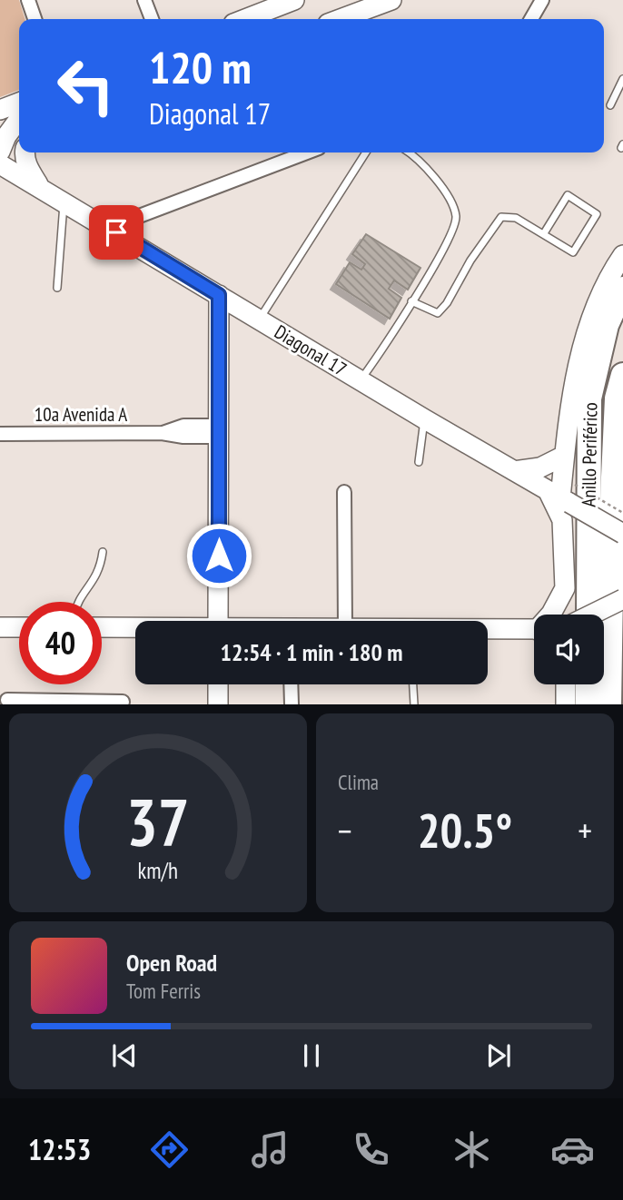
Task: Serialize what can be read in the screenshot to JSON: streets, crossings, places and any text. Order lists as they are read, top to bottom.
{
  "streets": {
    "highway": ["Anillo Periférico"],
    "main road": ["Diagonal 17"],
    "street": ["10a Avenida A"]
  },
  "crossings": [
    ["Diagonal 17", "Anillo Periférico"]
  ],
  "page": {
    "turn": ["120 m", "Diagonal 17"],
    "limit": "40",
    "trip": "12:54 · 1 min · 180 m",
    "tile": "Clima",
    "heat": ["−", "20.5°", "+"],
    "song": ["Open Road", "Tom Ferris"],
    "tabs": "12:53",
    "gauge": ["37", "km/h"]
  }
}
